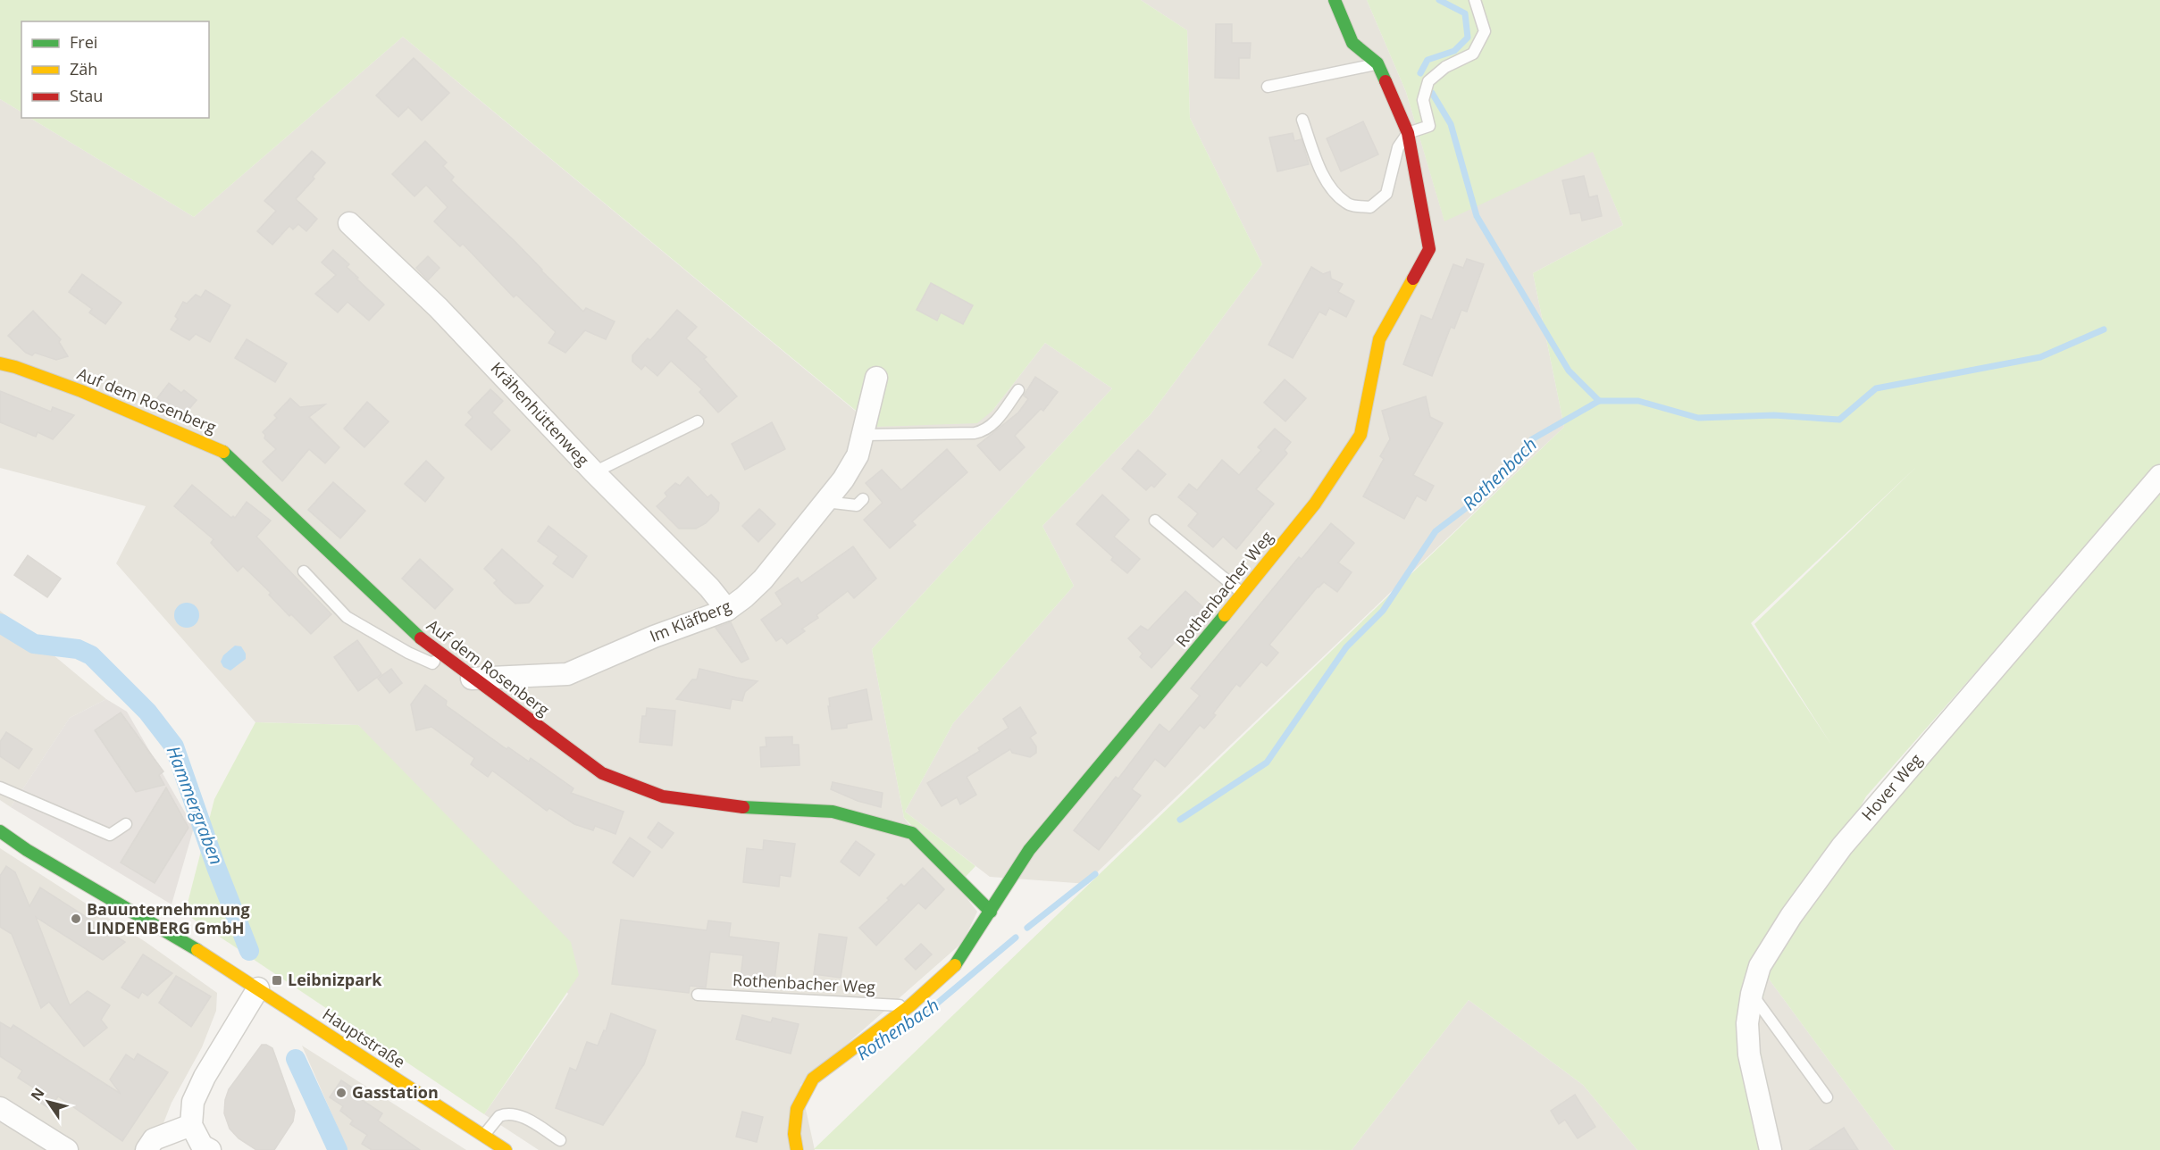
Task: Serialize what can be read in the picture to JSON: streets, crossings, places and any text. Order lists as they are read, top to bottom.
{
  "streets": {
    "street": [
      "Auf dem Rosenberg",
      "Krähenhüttenweg",
      "Rothenbacher Weg",
      "Im Kläfberg",
      "Hover Weg",
      "Hauptstraße"
    ]
  },
  "crossings": [
    ["Auf dem Rosenberg", "Rothenbacher Weg"],
    ["Auf dem Rosenberg", "Im Kläfberg"],
    ["Krähenhüttenweg", "Im Kläfberg"]
  ],
  "water": ["Rothenbach", "Hammergraben"],
  "places": {
    "other": ["Bauunternehmnung LINDENBERG GmbH", "Gasstation"],
    "transit": ["Leibnizpark"]
  },
  "legend": ["Frei", "Zäh", "Stau"],
  "north": "top left"
}
